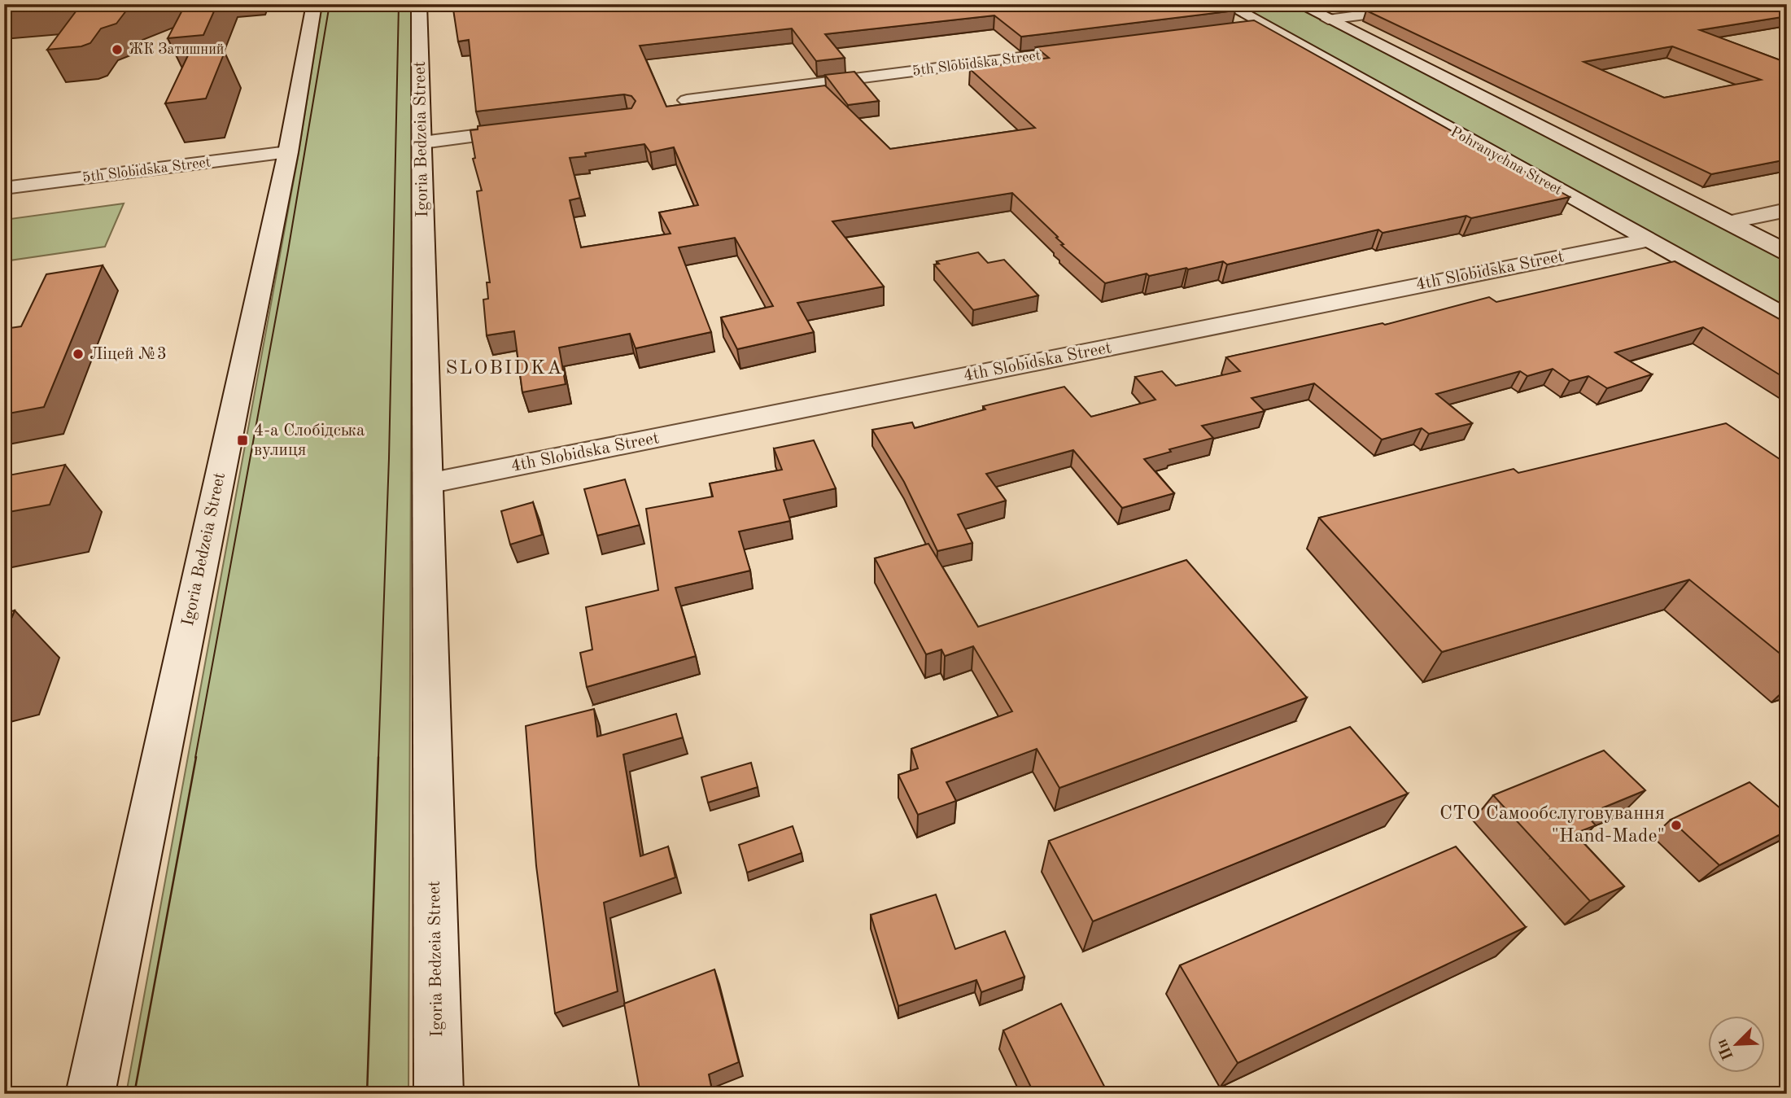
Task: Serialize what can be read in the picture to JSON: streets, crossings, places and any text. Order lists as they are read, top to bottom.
{
  "streets": {
    "street": [
      "5th Slobidska Street",
      "Igoria Bedzeia Street",
      "Pohranychna Street",
      "4th Slobidska Street"
    ]
  },
  "crossings": [
    ["5th Slobidska Street", "Igoria Bedzeia Street"],
    ["Igoria Bedzeia Street", "4th Slobidska Street"],
    ["Pohranychna Street", "4th Slobidska Street"]
  ],
  "districts": ["SLOBIDKA"],
  "places": {
    "other": ["ЖК Затишний", "Ліцей №3", "СТО Самообслуговування \"Hand-Made\""],
    "transit": ["4-а Слобідська вулиця"]
  },
  "north": "bottom left"
}
